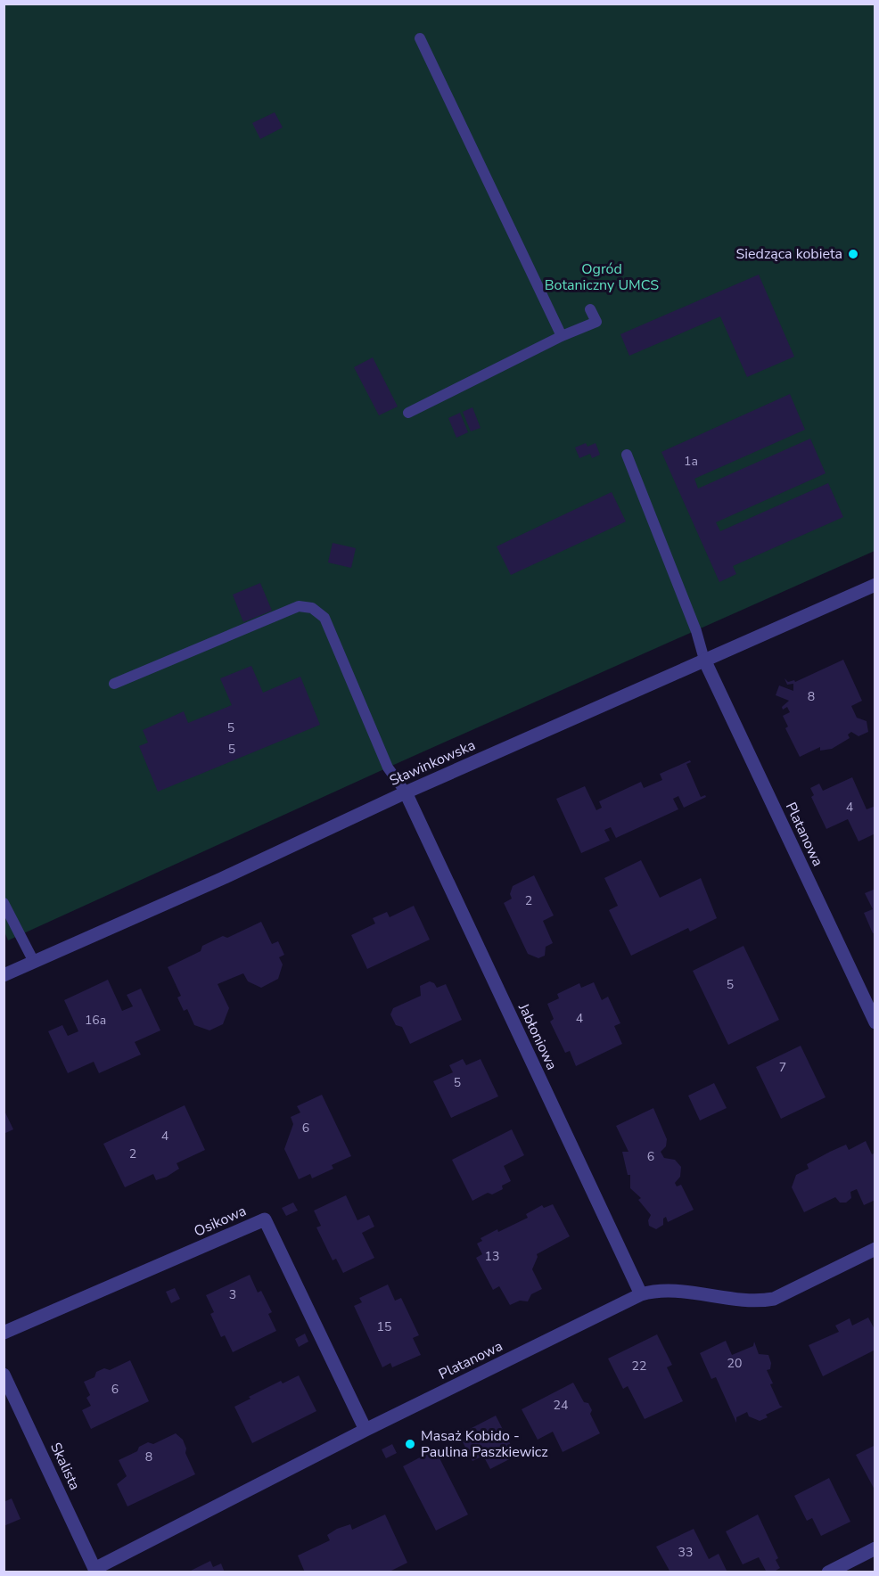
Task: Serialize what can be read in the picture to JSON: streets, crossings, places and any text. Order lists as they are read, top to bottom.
{
  "streets": {
    "street": [
      "Sławinkowska",
      "Platanowa",
      "Jabłoniowa",
      "Osikowa",
      "Skalista"
    ]
  },
  "crossings": [
    ["Sławinkowska", "Platanowa"],
    ["Sławinkowska", "Jabłoniowa"],
    ["Platanowa", "Jabłoniowa"],
    ["Platanowa", "Osikowa"],
    ["Platanowa", "Skalista"]
  ],
  "parks": ["Ogród Botaniczny UMCS"],
  "places": ["Siedząca kobieta", "Masaż Kobido - Paulina Paszkiewicz"],
  "house_numbers": [
    "1a",
    "8",
    "5",
    "5",
    "4",
    "2",
    "5",
    "4",
    "16a",
    "7",
    "5",
    "6",
    "4",
    "2",
    "6",
    "13",
    "3",
    "15",
    "20",
    "22",
    "6",
    "24",
    "8",
    "33"
  ]
}
